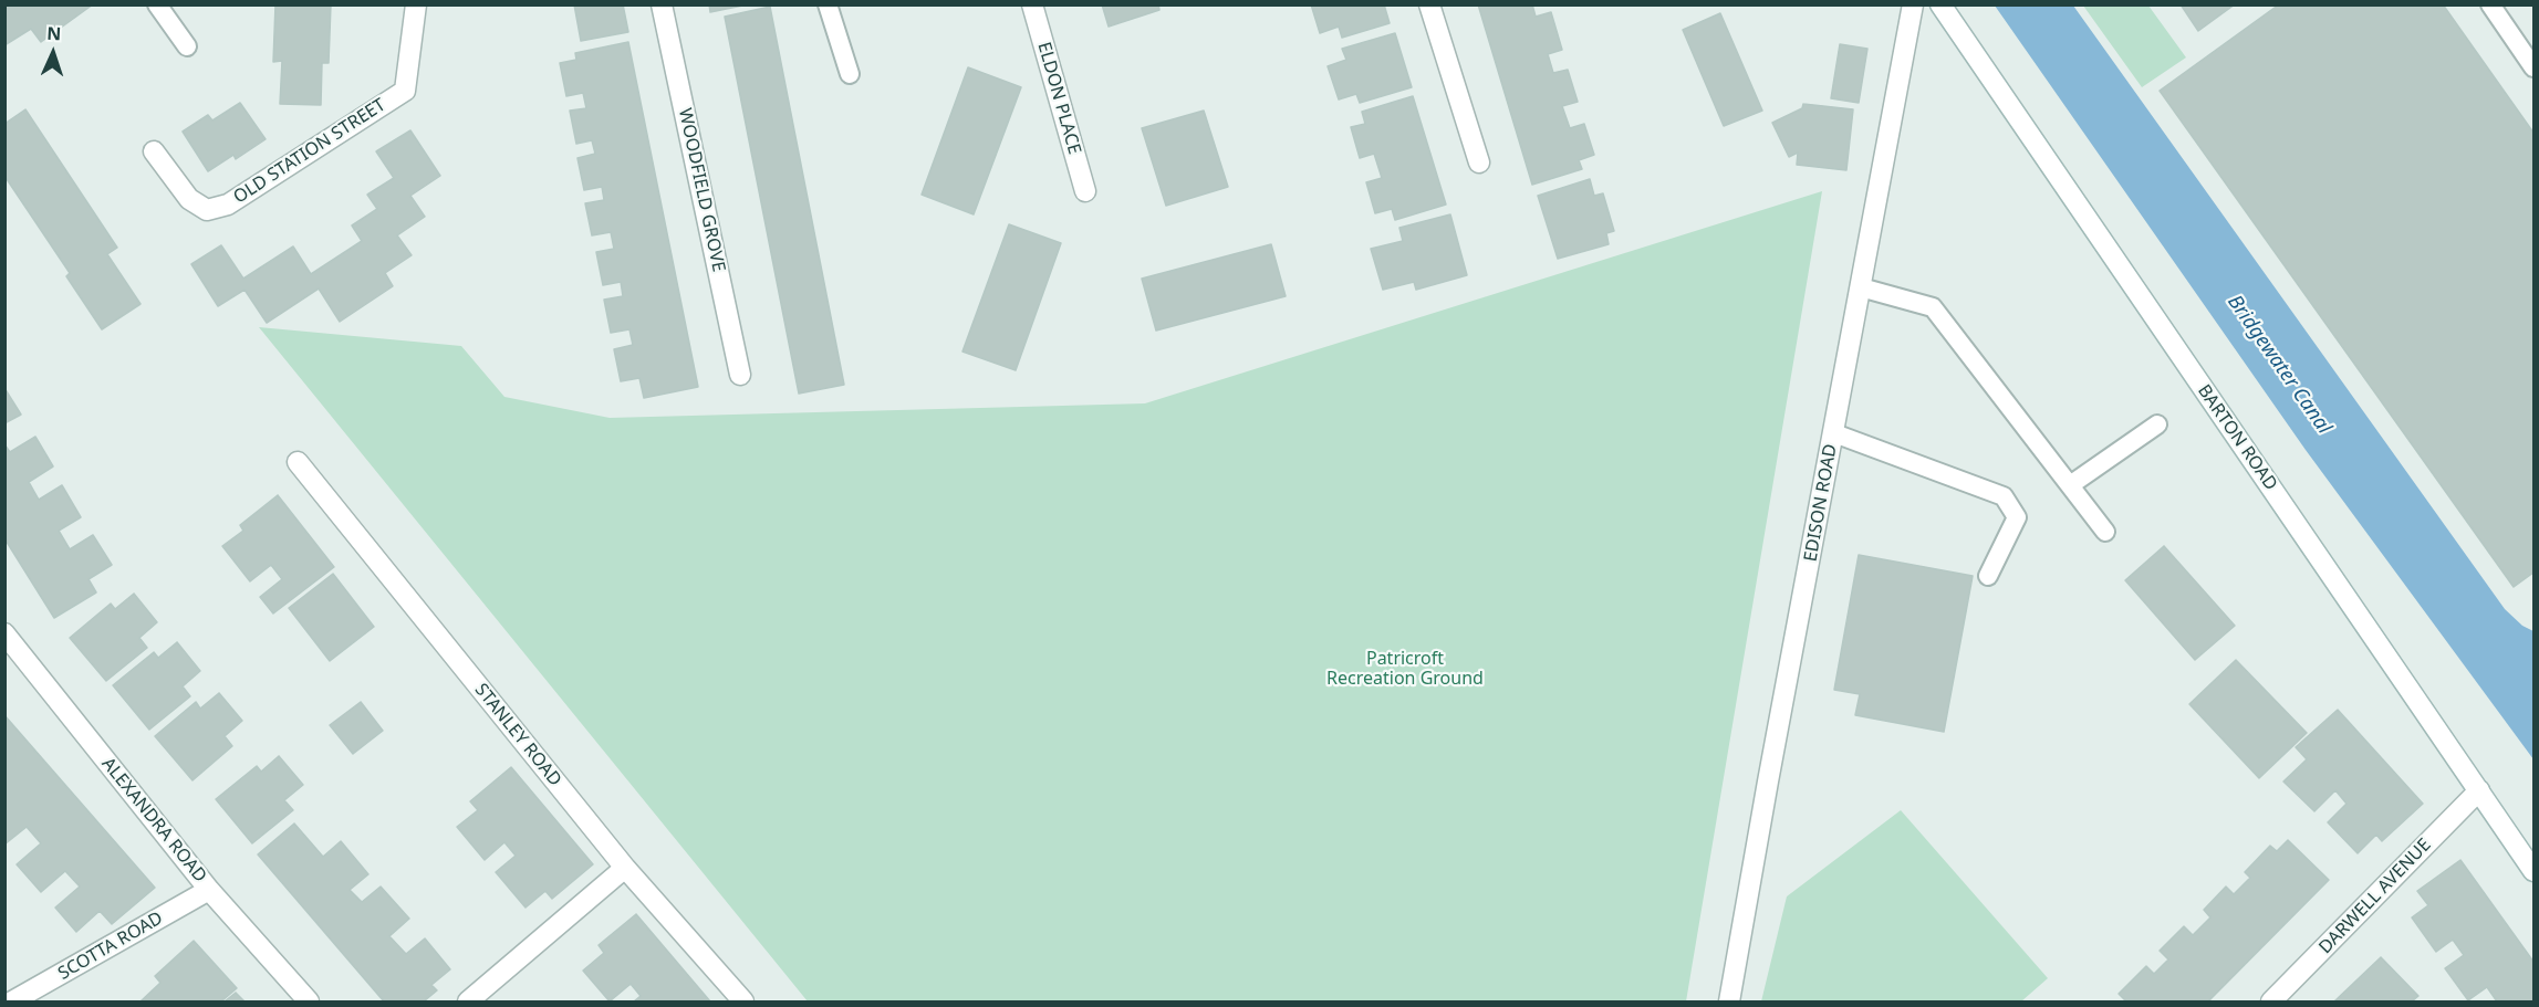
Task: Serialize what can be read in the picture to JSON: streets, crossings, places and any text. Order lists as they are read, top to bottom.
{
  "streets": {
    "street": [
      "ELDON PLACE",
      "OLD STATION STREET",
      "WOODFIELD GROVE",
      "BARTON ROAD",
      "EDISON ROAD",
      "STANLEY ROAD",
      "ALEXANDRA ROAD",
      "DARWELL AVENUE",
      "SCOTTA ROAD"
    ]
  },
  "crossings": [
    ["BARTON ROAD", "DARWELL AVENUE"],
    ["ALEXANDRA ROAD", "SCOTTA ROAD"]
  ],
  "water": ["Bridgewater Canal"],
  "parks": ["Patricroft Recreation Ground"],
  "north": "top"
}
